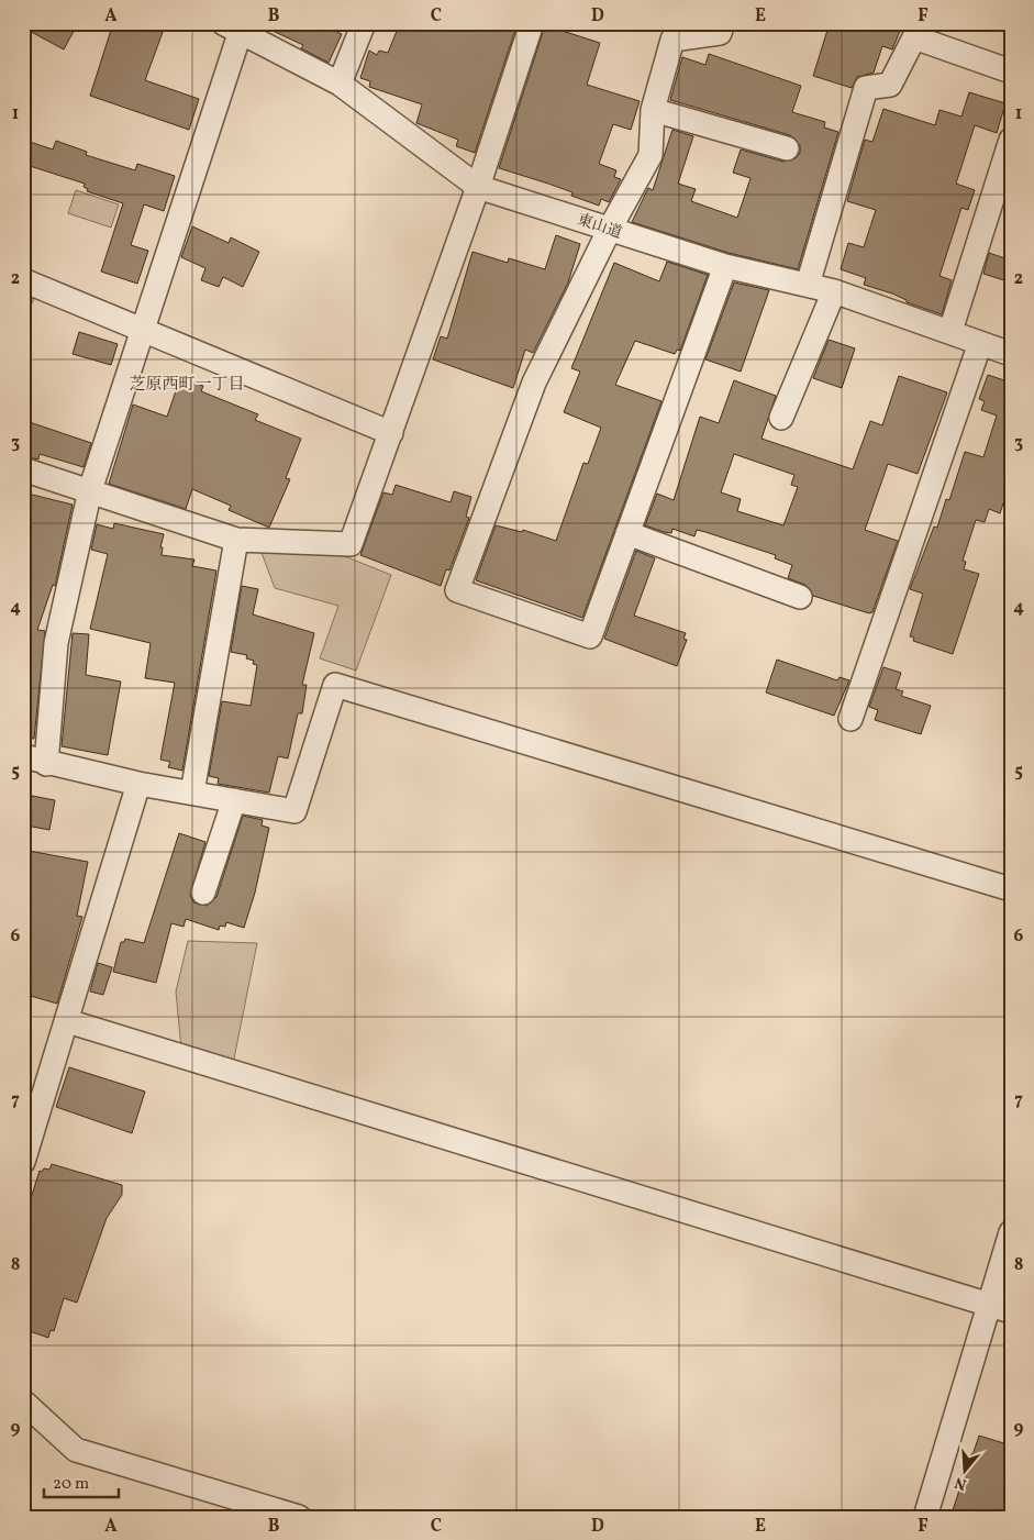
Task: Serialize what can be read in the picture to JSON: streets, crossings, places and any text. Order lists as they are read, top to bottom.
{
  "streets": {
    "street": ["東山道"]
  },
  "districts": ["芝原西町一丁目"],
  "scale_bar": "20 m",
  "north": "bottom",
  "grid": {
    "columns": [
      "A",
      "B",
      "C",
      "D",
      "E",
      "F"
    ],
    "rows": [
      "1",
      "2",
      "3",
      "4",
      "5",
      "6",
      "7",
      "8",
      "9"
    ]
  }
}
